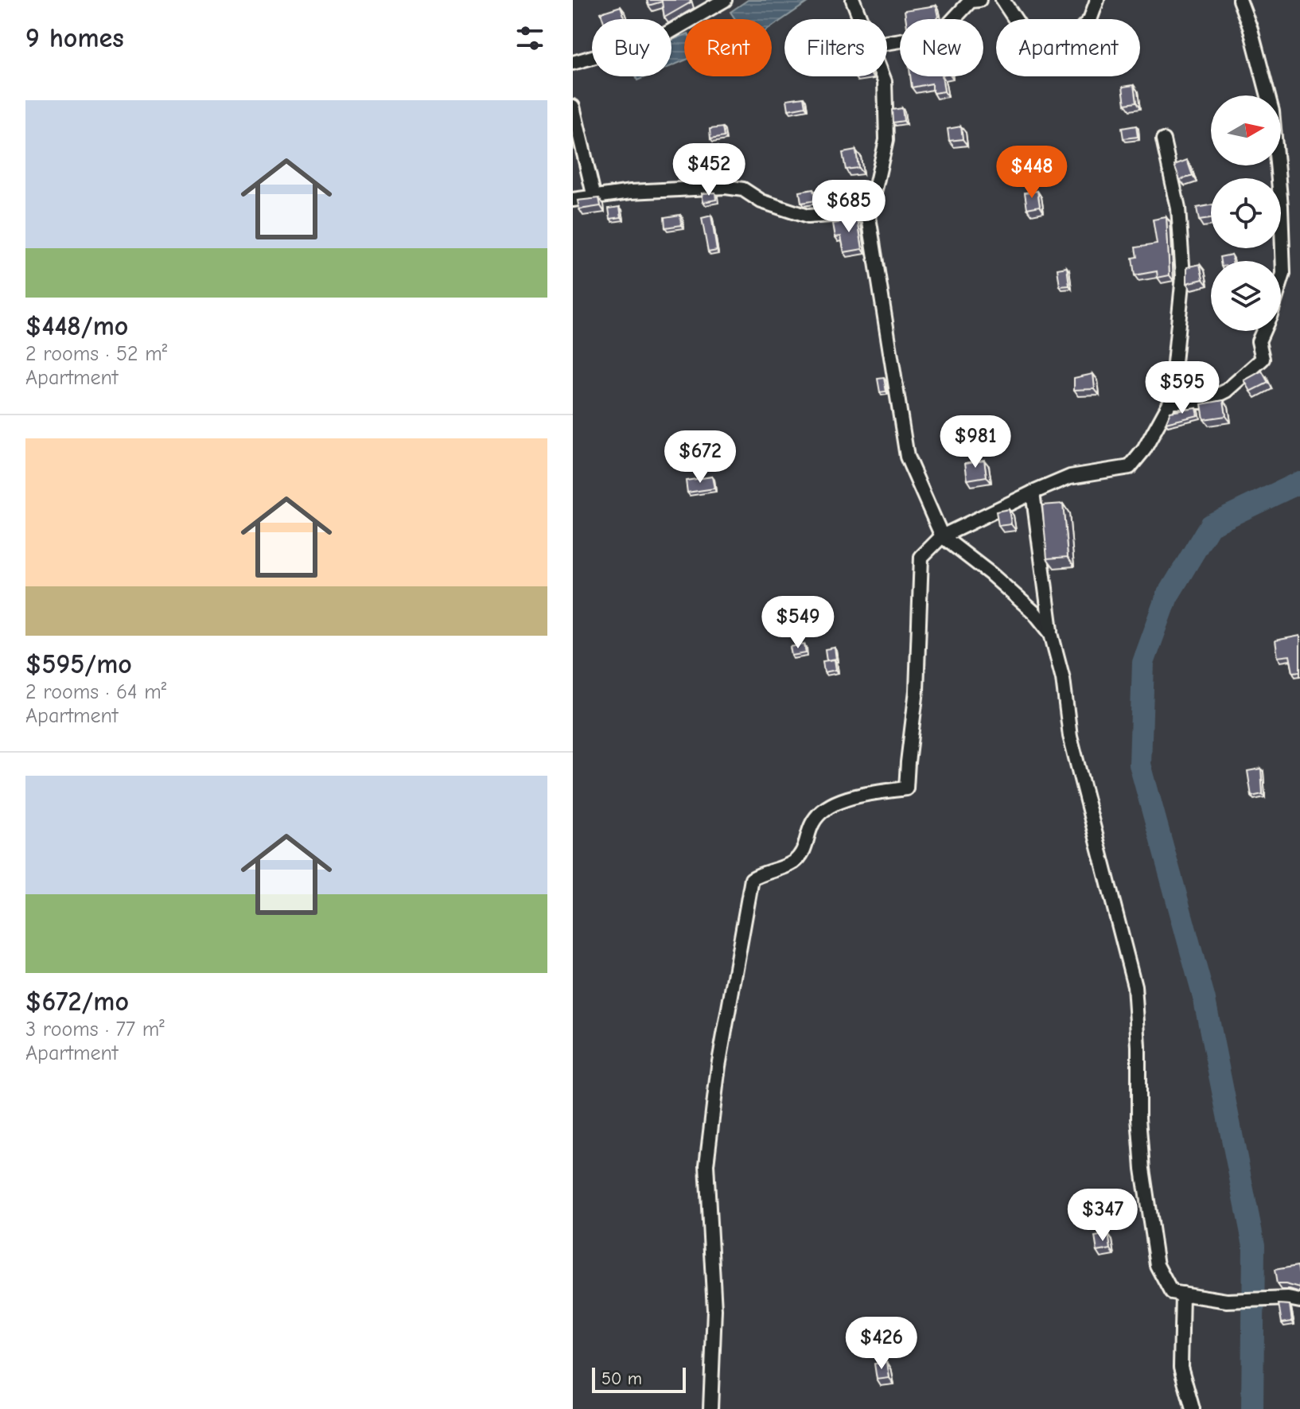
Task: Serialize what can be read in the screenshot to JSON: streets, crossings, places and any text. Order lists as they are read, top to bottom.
{
  "scale_bar": "50 m",
  "north": "right",
  "page": {
    "heading": "9 homes",
    "chip": [
      "Buy",
      "Rent",
      "Filters",
      "New",
      "Apartment"
    ],
    "list": [
      {
        "name": "$448/mo",
        "note": "2 rooms · 52 m² · Apartment"
      },
      {
        "name": "$595/mo",
        "note": "2 rooms · 64 m² · Apartment"
      },
      {
        "name": "$672/mo",
        "note": "3 rooms · 77 m² · Apartment"
      }
    ],
    "price": [
      "$452",
      "$448",
      "$685",
      "$595",
      "$981",
      "$672",
      "$549",
      "$347",
      "$426"
    ],
    "scale": "50 m"
  }
}
